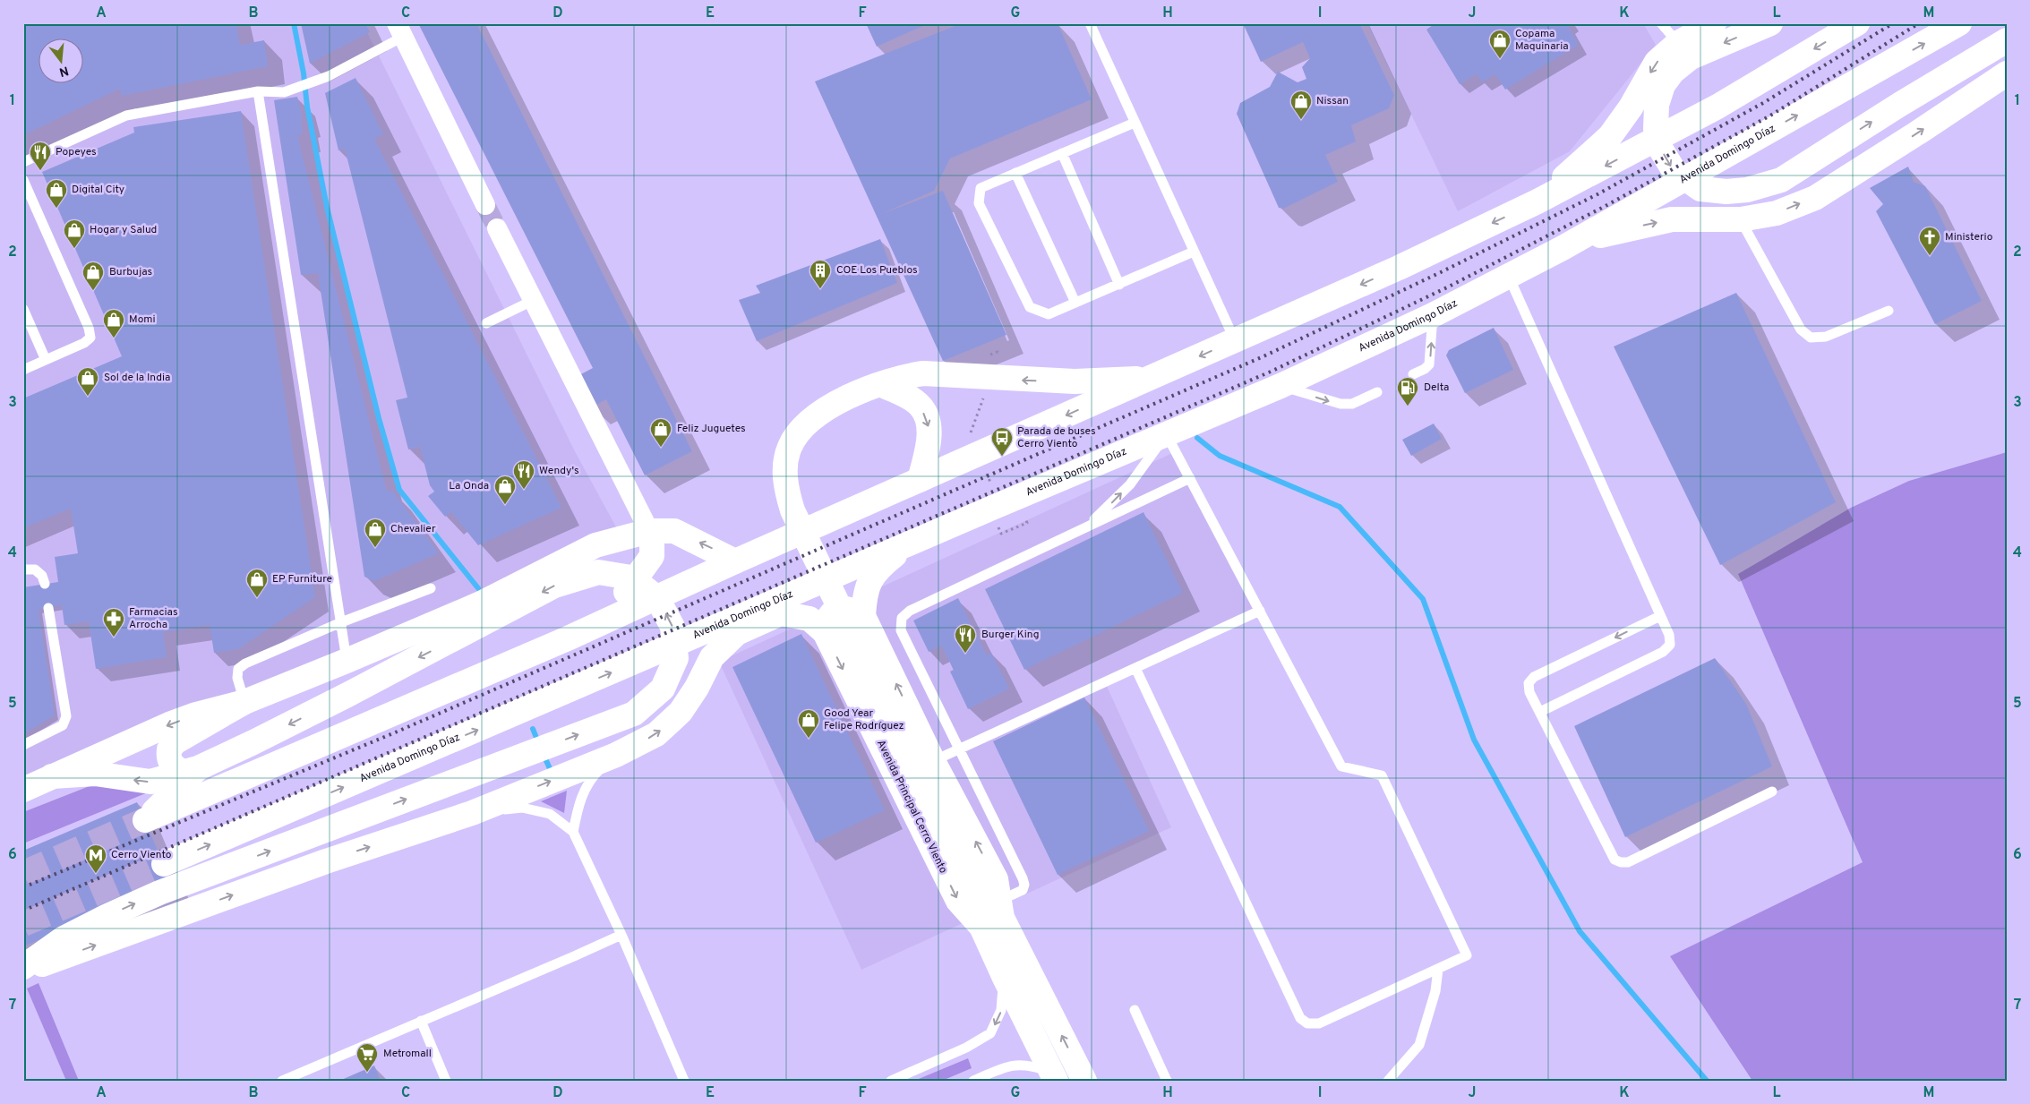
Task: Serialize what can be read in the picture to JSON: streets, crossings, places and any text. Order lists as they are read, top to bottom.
{
  "streets": {
    "main road": ["Avenida Domingo Díaz", "Avenida Principal Cerro Viento"]
  },
  "places": {
    "shop": [
      "Copama Maquinaria",
      "Nissan",
      "Digital City",
      "Hogar y Salud",
      "Burbujas",
      "Momi",
      "Sol de la India",
      "Feliz Juguetes",
      "La Onda",
      "Chevalier",
      "EP Furniture",
      "Good Year Felipe Rodríguez"
    ],
    "restaurant": ["Popeyes", "Wendy's", "Burger King"],
    "church": ["Ministerio"],
    "building": ["COE Los Pueblos"],
    "fuel station": ["Delta"],
    "bus stop": ["Parada de buses Cerro Viento"],
    "pharmacy": ["Farmacias Arrocha"],
    "metro station": ["Cerro Viento"],
    "supermarket": ["Metromall"]
  },
  "north": "bottom",
  "grid": {
    "columns": [
      "A",
      "B",
      "C",
      "D",
      "E",
      "F",
      "G",
      "H",
      "I",
      "J",
      "K",
      "L",
      "M"
    ],
    "rows": [
      "1",
      "2",
      "3",
      "4",
      "5",
      "6",
      "7"
    ]
  }
}
